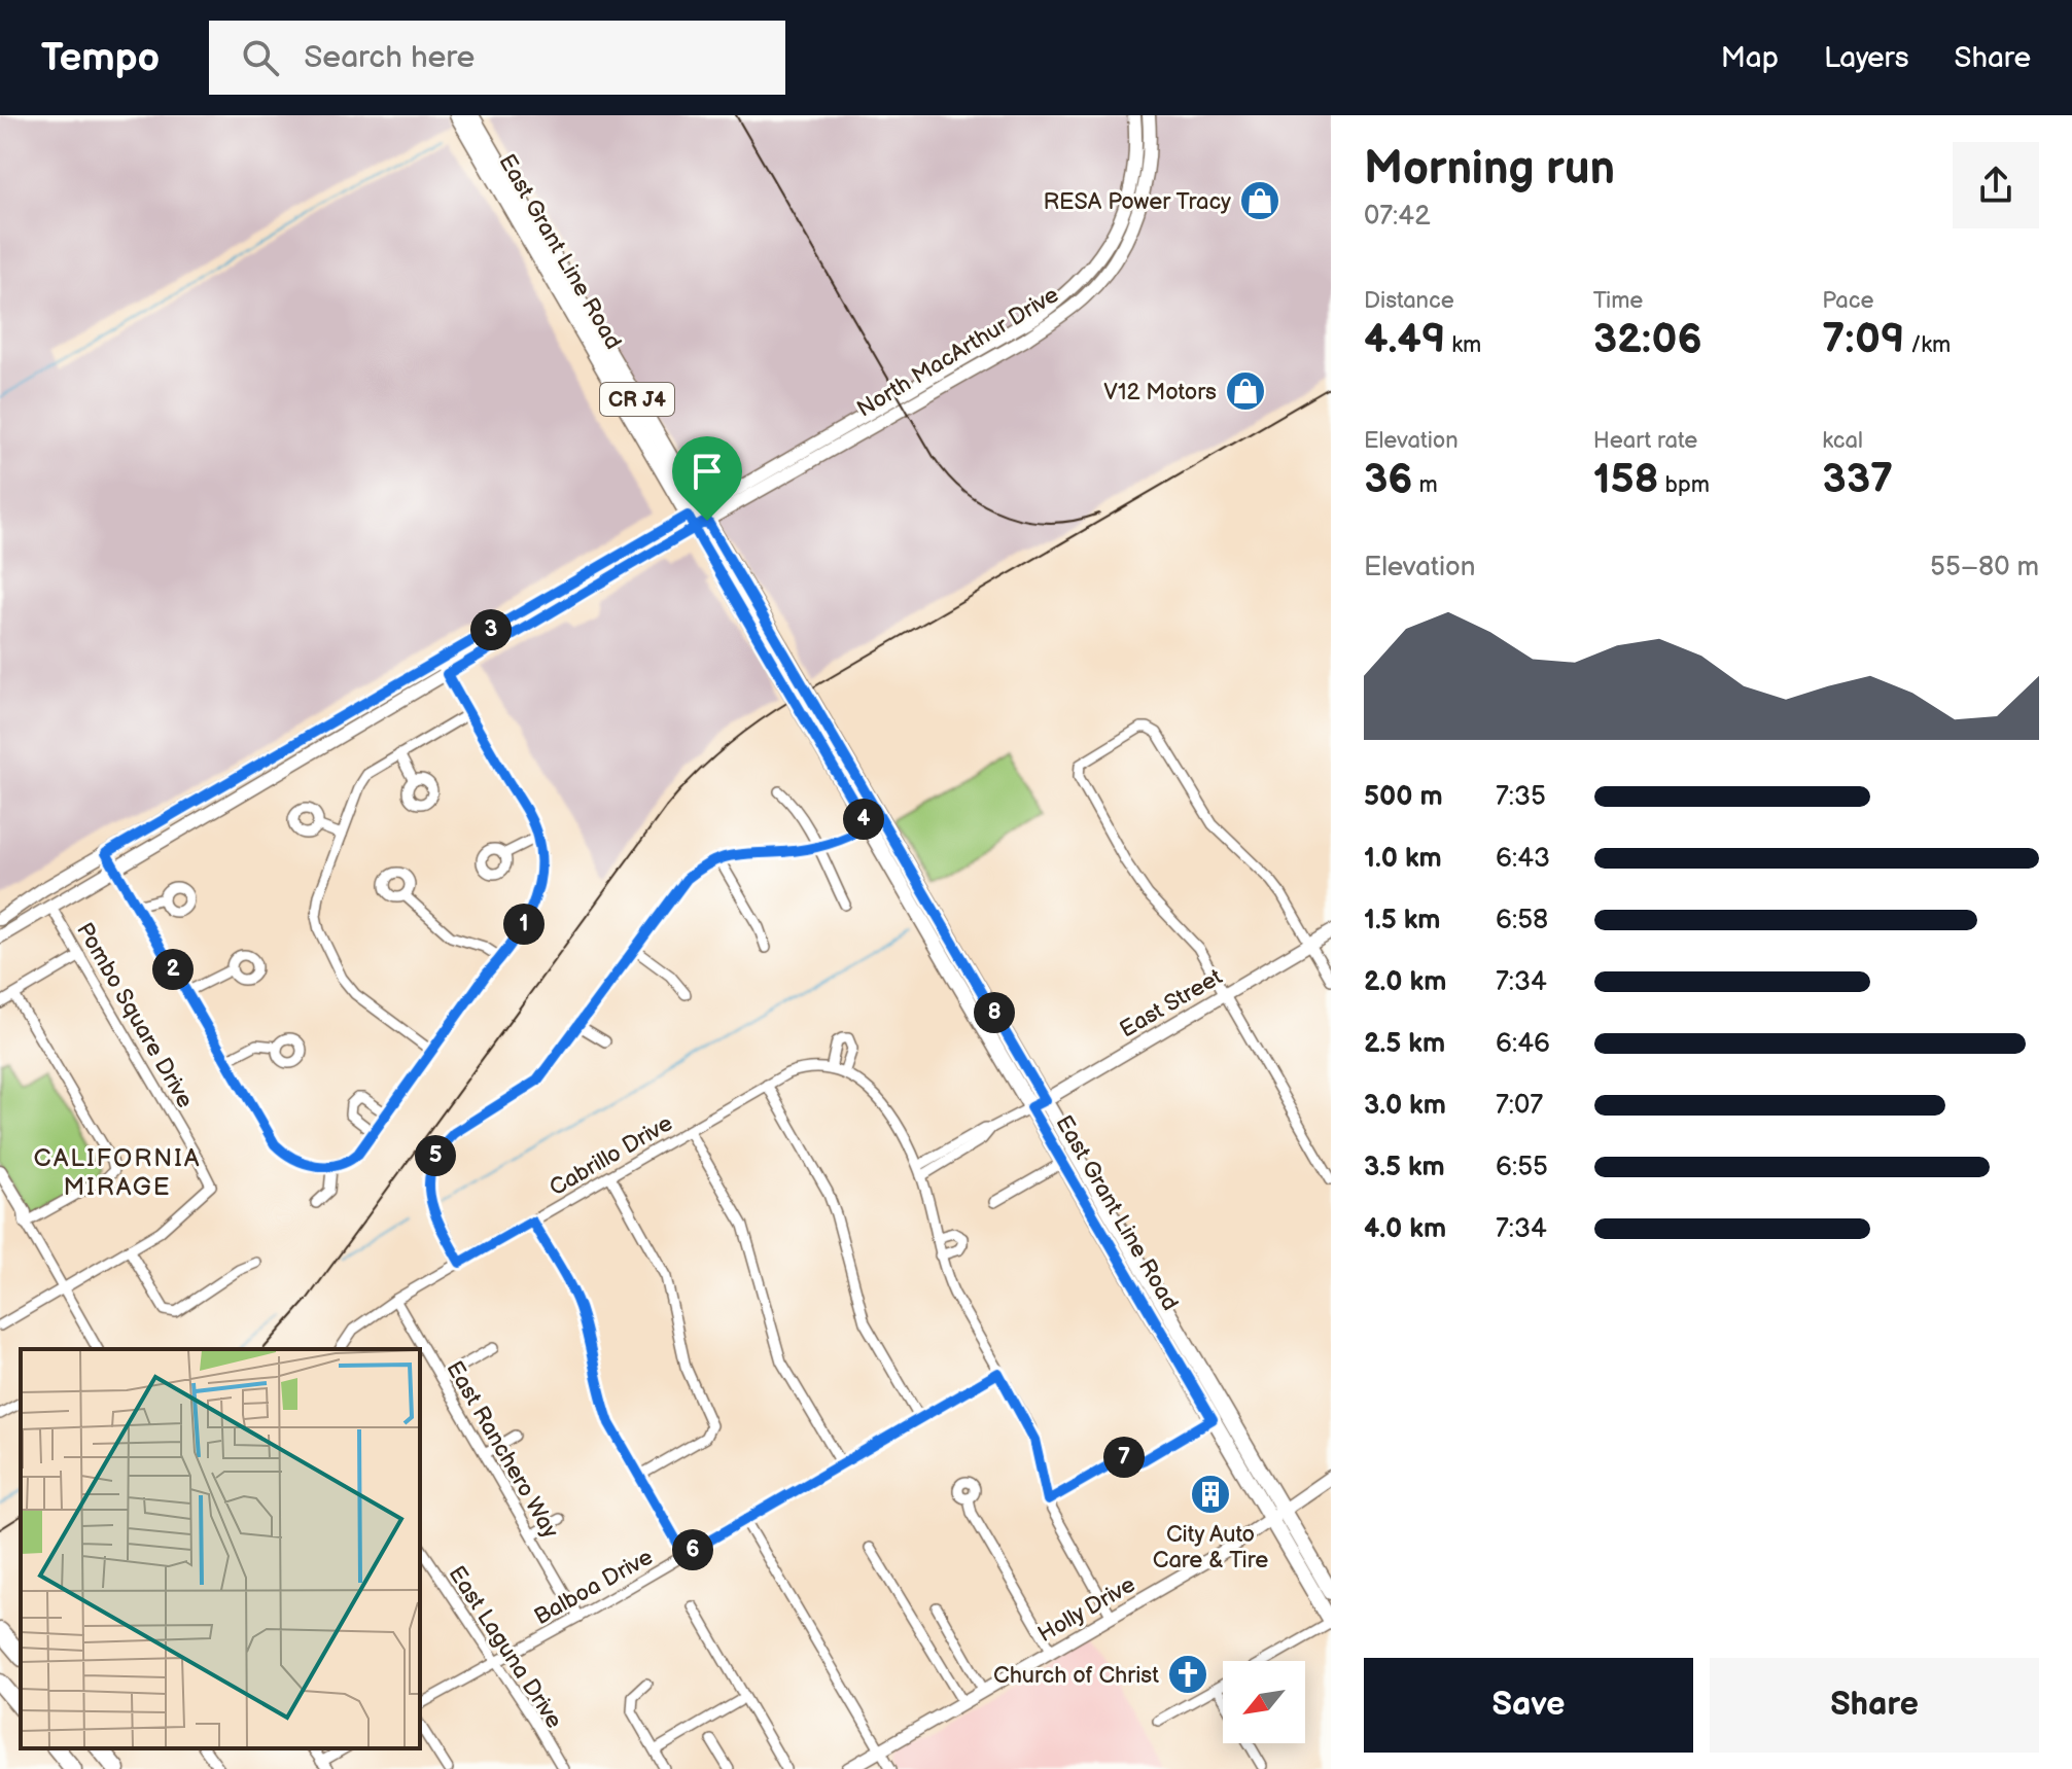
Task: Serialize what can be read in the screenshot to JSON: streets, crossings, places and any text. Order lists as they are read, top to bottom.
{
  "streets": {
    "main road": [
      "East Grant Line Road",
      "North MacArthur Drive",
      "CR J4",
      "East Street",
      "Holly Drive"
    ],
    "street": [
      "Pombo Square Drive",
      "Cabrillo Drive",
      "East Ranchero Way",
      "Balboa Drive",
      "East Laguna Drive"
    ]
  },
  "crossings": [
    ["East Grant Line Road", "North MacArthur Drive"],
    ["East Grant Line Road", "CR J4"],
    ["East Grant Line Road", "East Street"],
    ["East Grant Line Road", "Holly Drive"],
    ["North MacArthur Drive", "Pombo Square Drive"],
    ["CR J4", "Holly Drive"],
    ["Cabrillo Drive", "East Ranchero Way"],
    ["East Ranchero Way", "Balboa Drive"],
    ["Balboa Drive", "East Laguna Drive"]
  ],
  "districts": ["CALIFORNIA MIRAGE"],
  "places": {
    "shop": ["RESA Power Tracy", "V12 Motors"],
    "building": ["City Auto Care & Tire"],
    "church": ["Church of Christ"]
  },
  "north": "bottom left",
  "page": {
    "header": "Tempo",
    "search": "Search here",
    "nav": ["Map", "Layers", "Share"],
    "heading": ["Morning run", "07:42"],
    "stats": [
      ["Distance", "4.49 km"],
      ["Time", "32:06"],
      ["Pace", "7:09 /km"],
      ["Elevation", "36 m"],
      ["Heart rate", "158 bpm"],
      ["kcal", "337"]
    ],
    "chart": ["Elevation", "55–80 m"],
    "pins": [
      "3",
      "4",
      "1",
      "2",
      "8",
      "5",
      "7",
      "6"
    ],
    "list": [
      {
        "name": "500 m",
        "note": "7:35"
      },
      {
        "name": "1.0 km",
        "note": "6:43"
      },
      {
        "name": "1.5 km",
        "note": "6:58"
      },
      {
        "name": "2.0 km",
        "note": "7:34"
      },
      {
        "name": "2.5 km",
        "note": "6:46"
      },
      {
        "name": "3.0 km",
        "note": "7:07"
      },
      {
        "name": "3.5 km",
        "note": "6:55"
      },
      {
        "name": "4.0 km",
        "note": "7:34"
      }
    ],
    "buttons": ["Save", "Share"]
  }
}
